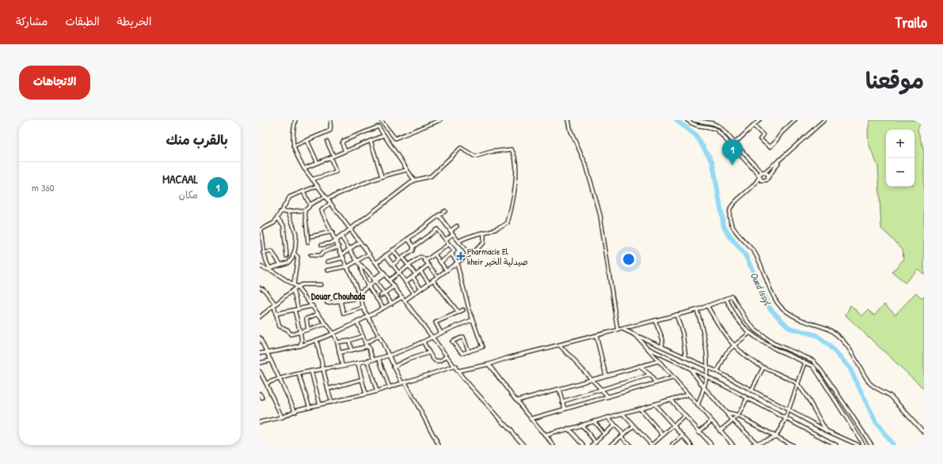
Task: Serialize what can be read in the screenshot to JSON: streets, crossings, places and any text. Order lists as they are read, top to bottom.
{
  "districts": ["Douar Chouhada"],
  "water": ["Oued Issyl"],
  "places": {
    "health": ["Pharmacie El kheir صيدلية الخير"]
  },
  "page": {
    "header": "Trailo",
    "nav": ["الخريطة", "الطبقات", "مشاركة"],
    "title": "موقعنا",
    "buttons": "الاتجاهات",
    "heading": "بالقرب منك",
    "map_buttons": ["+", "−"],
    "pins": "1",
    "list": [
      {
        "mark": "1",
        "name": "MACAAL",
        "note": "مكان",
        "value": "360 m"
      }
    ]
  }
}
